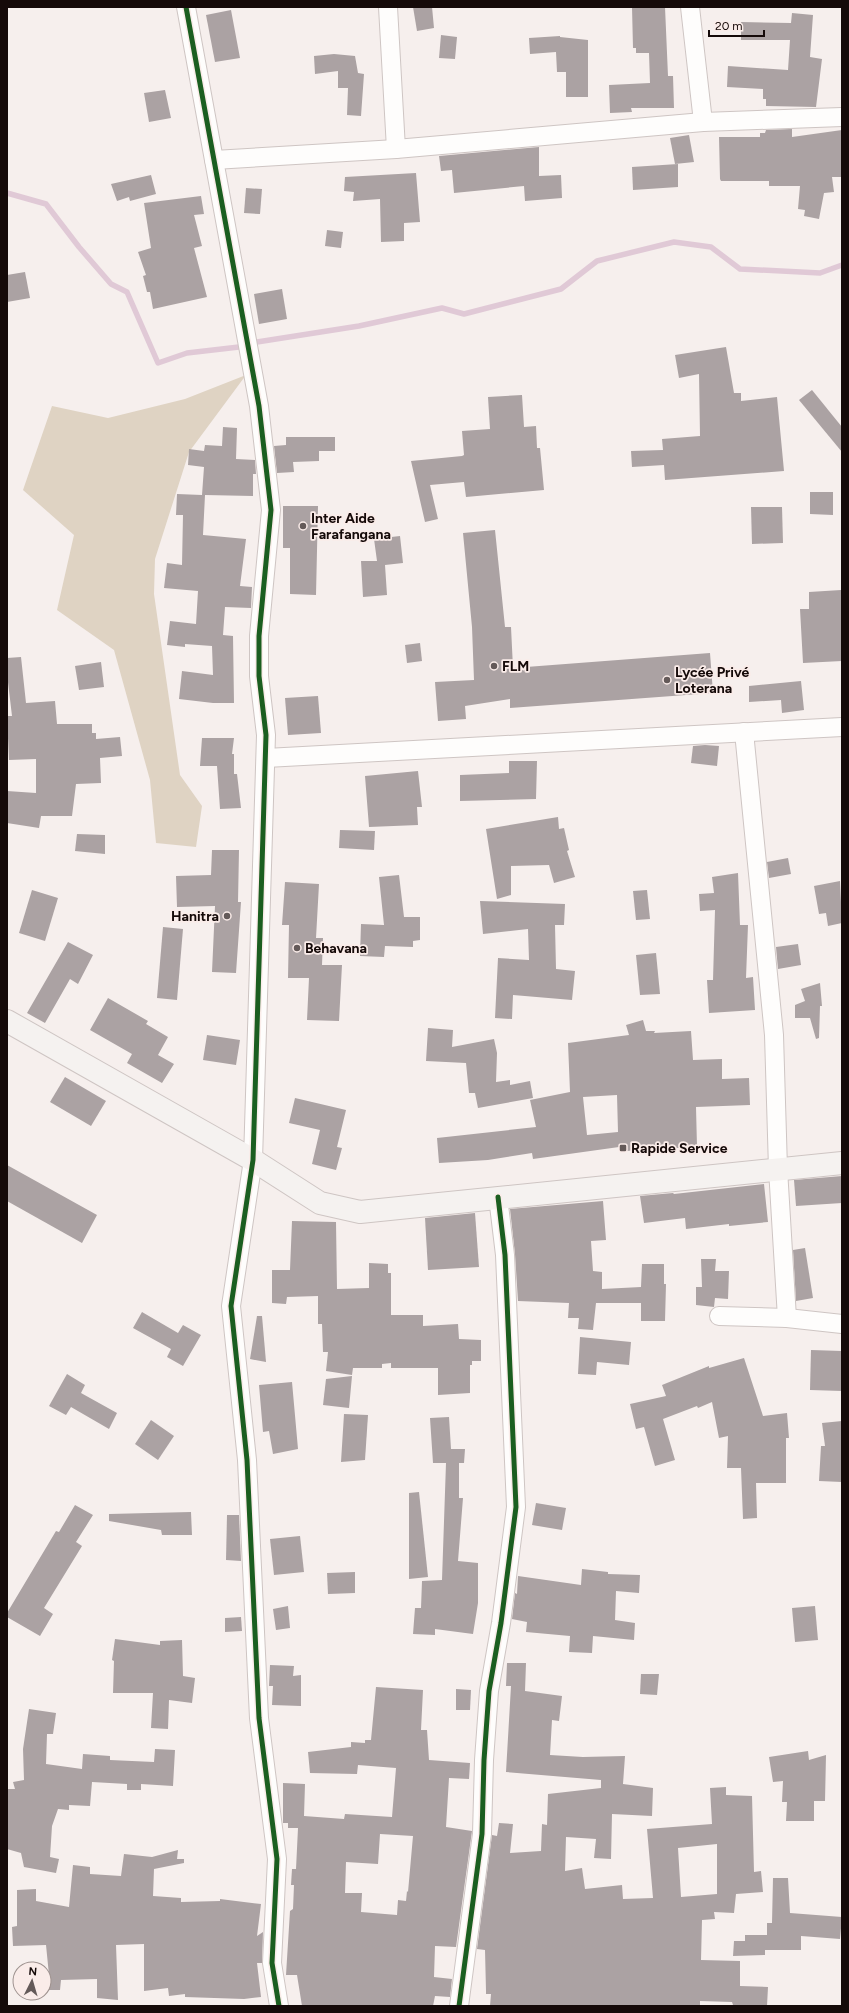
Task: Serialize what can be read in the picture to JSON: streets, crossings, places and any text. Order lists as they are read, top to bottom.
{
  "places": {
    "other": [
      "Inter Aide Farafangana",
      "FLM",
      "Lycée Privé Loterana",
      "Hanitra",
      "Behavana"
    ],
    "transit": ["Rapide Service"]
  },
  "scale_bar": "20 m",
  "north": "top"
}
